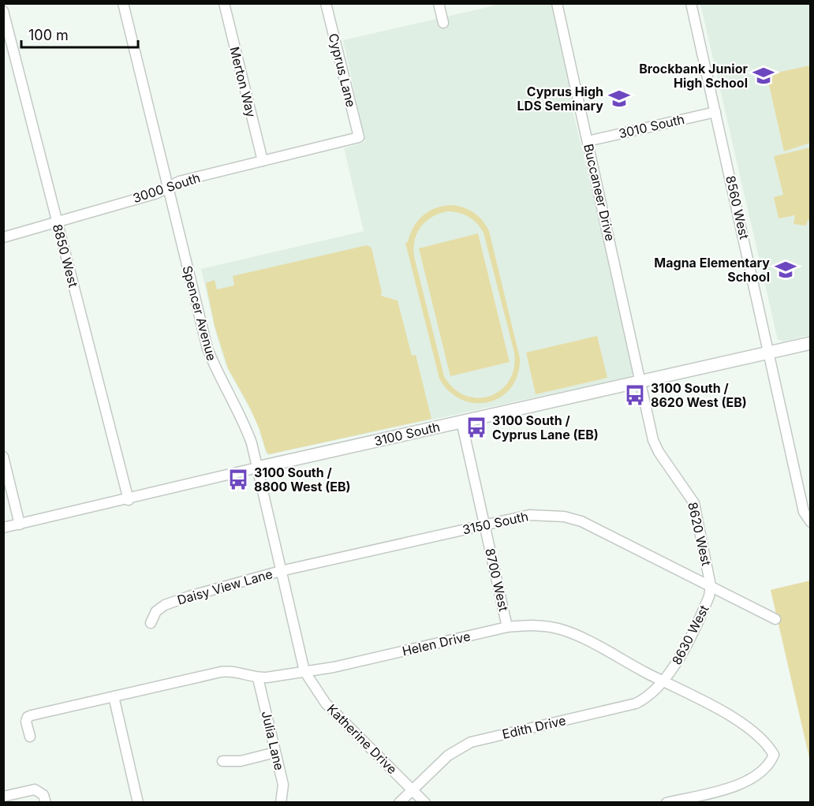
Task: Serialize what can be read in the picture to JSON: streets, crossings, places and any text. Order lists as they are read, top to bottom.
{
  "streets": {
    "street": [
      "Cyprus Lane",
      "Merton Way",
      "3010 South",
      "3000 South",
      "Buccaneer Drive",
      "8560 West",
      "8850 West",
      "Spencer Avenue",
      "3100 South",
      "3150 South",
      "8620 West",
      "8700 West",
      "Daisy View Lane",
      "8630 West",
      "Helen Drive",
      "Edith Drive",
      "Katherine Drive",
      "Julia Lane"
    ]
  },
  "crossings": [
    ["Cyprus Lane", "3000 South"],
    ["Merton Way", "3000 South"],
    ["3010 South", "Buccaneer Drive"],
    ["3010 South", "8560 West"],
    ["3000 South", "8850 West"],
    ["3000 South", "Spencer Avenue"],
    ["Buccaneer Drive", "3100 South"],
    ["Buccaneer Drive", "8620 West"],
    ["8560 West", "3100 South"],
    ["8850 West", "3100 South"],
    ["Spencer Avenue", "3100 South"],
    ["Spencer Avenue", "3150 South"],
    ["Spencer Avenue", "Daisy View Lane"],
    ["Spencer Avenue", "Helen Drive"],
    ["Spencer Avenue", "Katherine Drive"],
    ["3100 South", "8620 West"],
    ["3100 South", "8700 West"],
    ["3150 South", "8620 West"],
    ["3150 South", "8700 West"],
    ["3150 South", "Daisy View Lane"],
    ["3150 South", "8630 West"],
    ["8620 West", "8630 West"],
    ["8700 West", "Helen Drive"],
    ["8630 West", "Helen Drive"],
    ["8630 West", "Edith Drive"],
    ["Helen Drive", "Edith Drive"],
    ["Helen Drive", "Katherine Drive"],
    ["Helen Drive", "Julia Lane"],
    ["Edith Drive", "Katherine Drive"]
  ],
  "places": {
    "school or university": ["Brockbank Junior High School", "Cyprus High LDS Seminary", "Magna Elementary School"],
    "bus stop": ["3100 South / 8620 West (EB)", "3100 South / Cyprus Lane (EB)", "3100 South / 8800 West (EB)"]
  },
  "scale_bar": "100 m"
}
